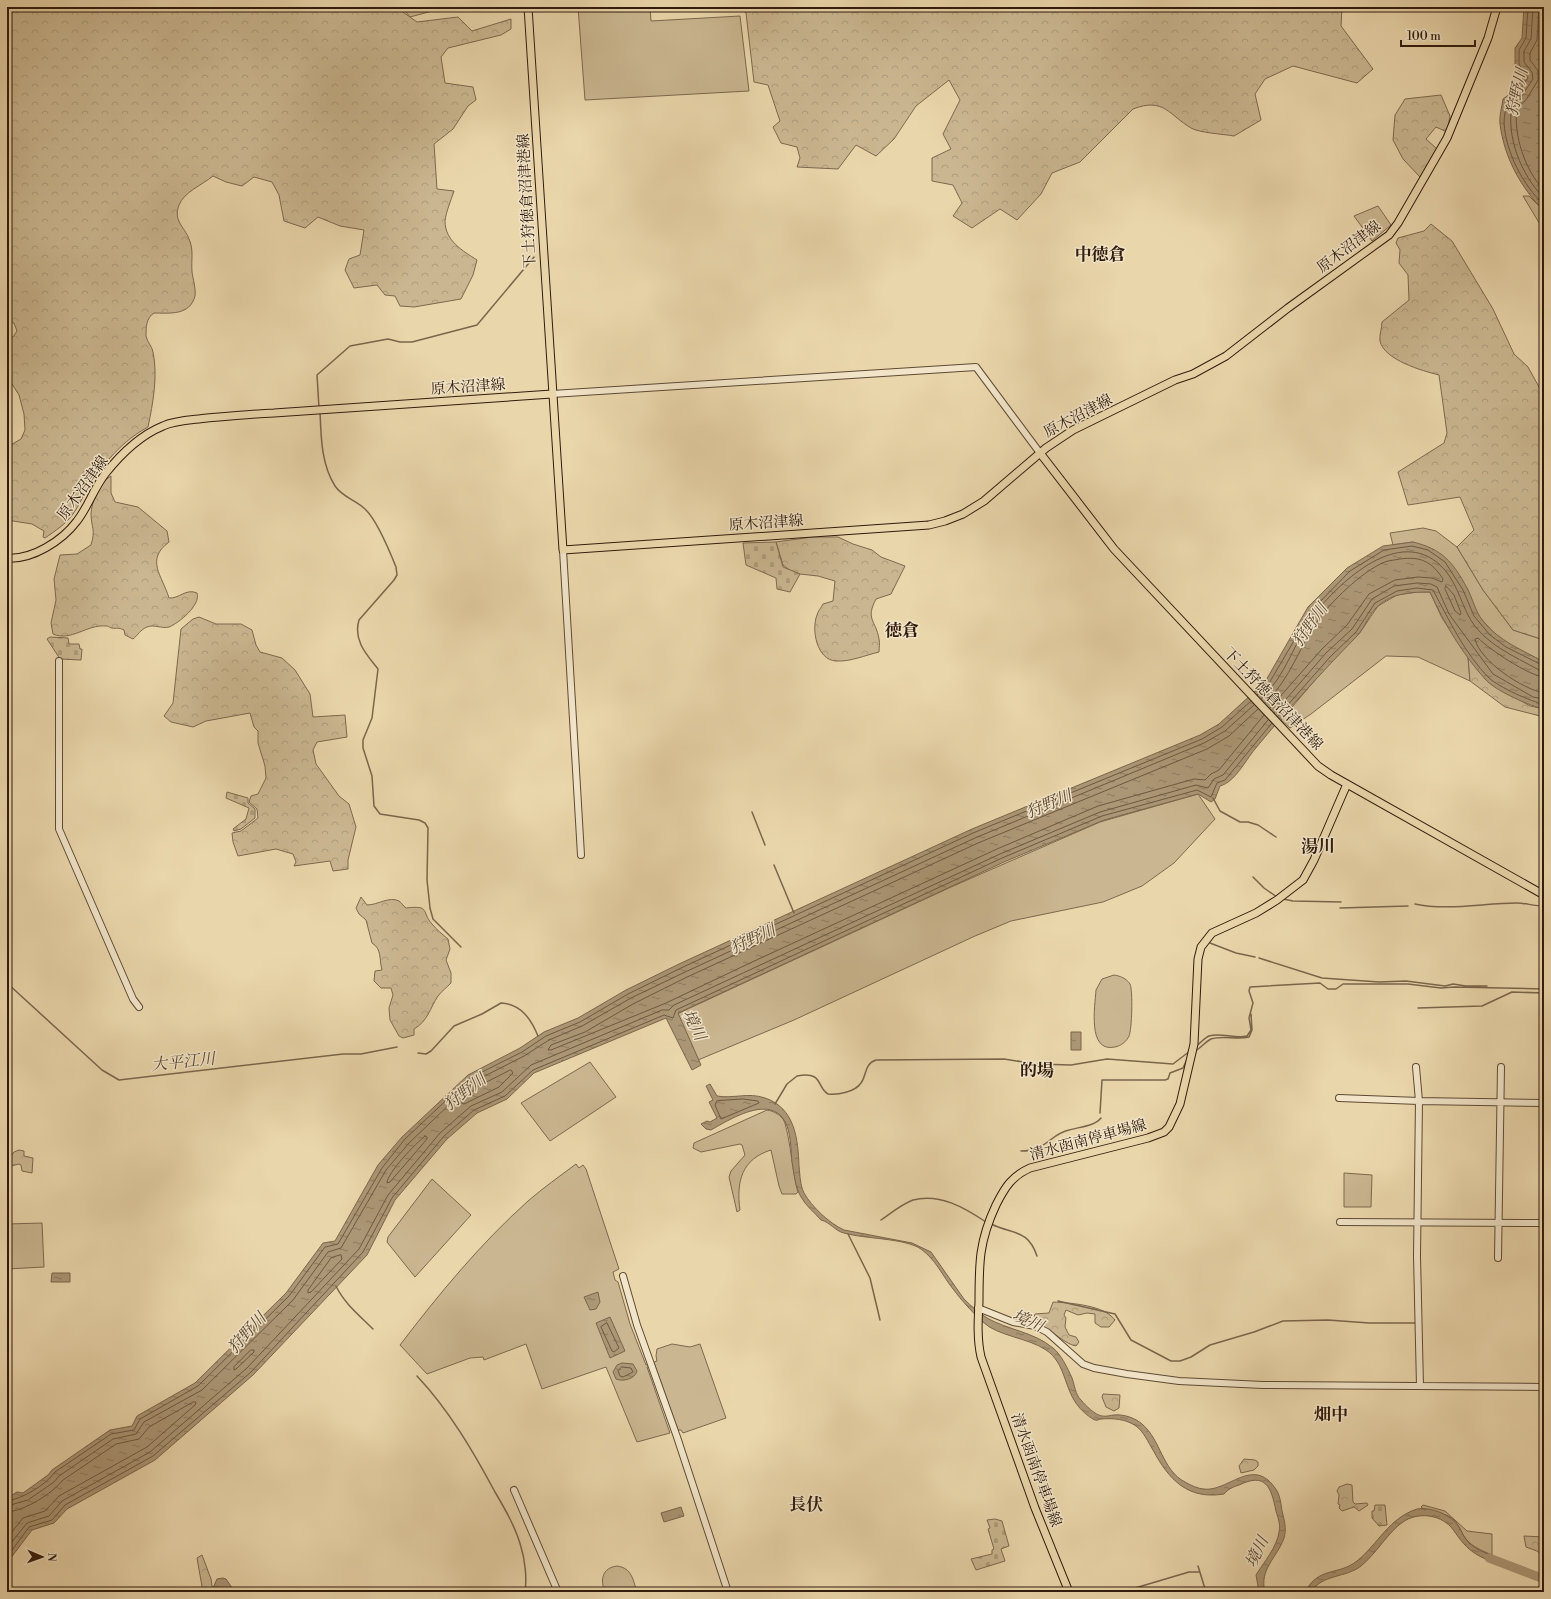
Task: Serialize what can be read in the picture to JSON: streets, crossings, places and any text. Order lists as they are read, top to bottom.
{
  "streets": {
    "main road": ["下土狩徳倉沼津港線", "原木沼津線", "清水函南停車場線"]
  },
  "crossings": [
    ["下土狩徳倉沼津港線", "原木沼津線"],
    ["下土狩徳倉沼津港線", "清水函南停車場線"]
  ],
  "districts": [
    "中徳倉",
    "徳倉",
    "湯川",
    "的場",
    "畑中",
    "長伏"
  ],
  "water": ["狩野川", "境川", "大平江川"],
  "scale_bar": "100 m",
  "north": "right"
}
